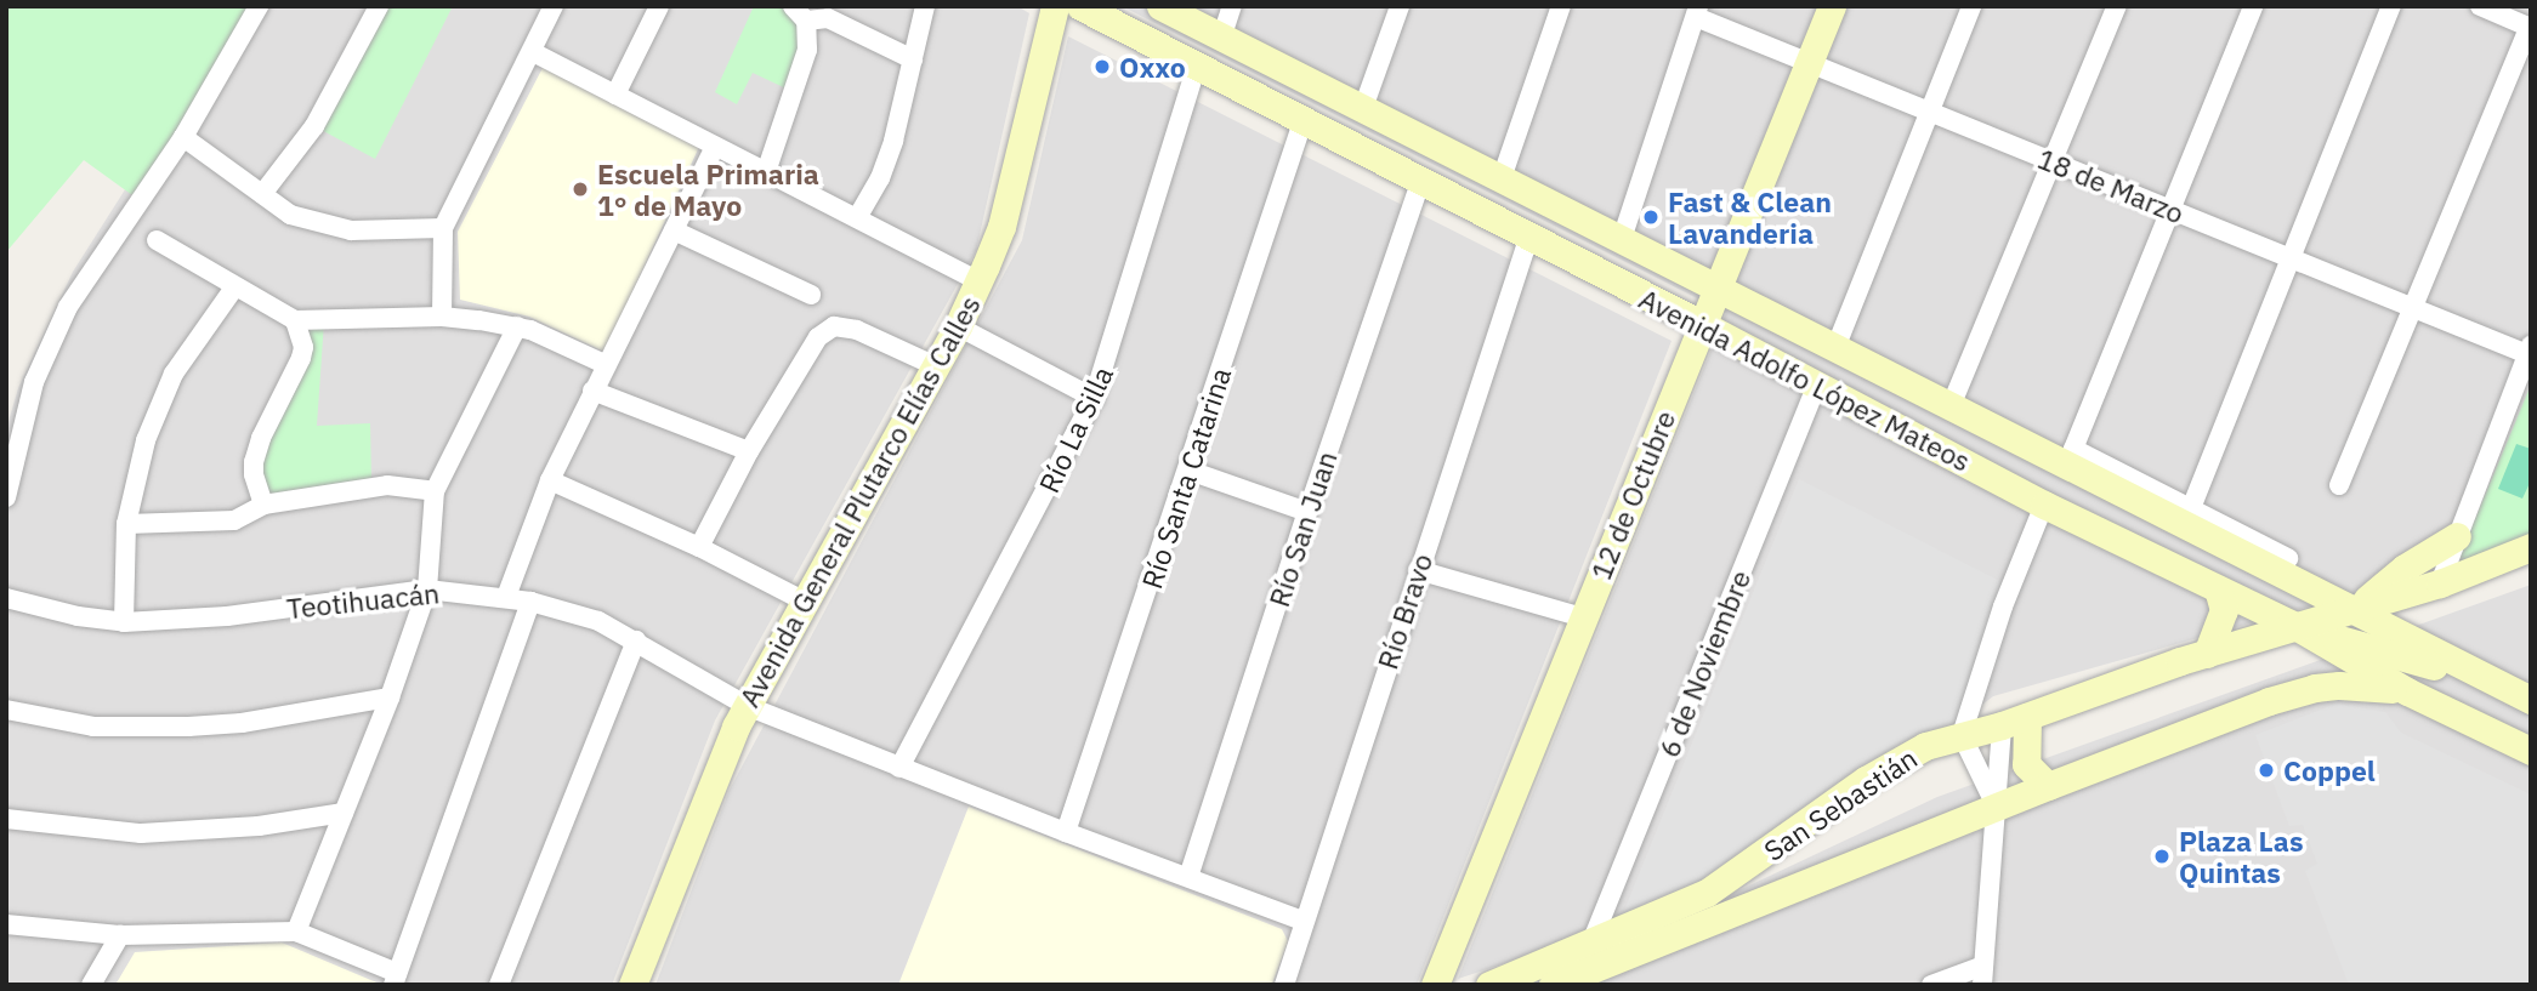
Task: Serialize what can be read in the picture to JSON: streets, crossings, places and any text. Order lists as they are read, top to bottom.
{
  "streets": {
    "main road": [
      "Avenida Adolfo López Mateos",
      "12 de Octubre",
      "Avenida General Plutarco Elías Calles",
      "San Sebastián"
    ],
    "street": [
      "18 de Marzo",
      "Río La Silla",
      "Río Santa Catarina",
      "Río San Juan",
      "Teotihuacán",
      "Río Bravo",
      "6 de Noviembre"
    ]
  },
  "crossings": [
    ["18 de Marzo", "12 de Octubre"],
    ["Avenida Adolfo López Mateos", "Río La Silla"],
    ["Avenida Adolfo López Mateos", "Río Santa Catarina"],
    ["Avenida Adolfo López Mateos", "12 de Octubre"],
    ["Avenida Adolfo López Mateos", "Río San Juan"],
    ["Avenida Adolfo López Mateos", "Río Bravo"],
    ["Avenida Adolfo López Mateos", "6 de Noviembre"],
    ["Avenida Adolfo López Mateos", "San Sebastián"],
    ["Río La Silla", "Teotihuacán"],
    ["Río Santa Catarina", "Teotihuacán"],
    ["Avenida General Plutarco Elías Calles", "Teotihuacán"],
    ["Río San Juan", "Teotihuacán"],
    ["Teotihuacán", "Río Bravo"],
    ["6 de Noviembre", "San Sebastián"]
  ],
  "places": [
    "Oxxo",
    "Escuela Primaria 1° de Mayo",
    "Fast & Clean Lavanderia",
    "Coppel",
    "Plaza Las Quintas"
  ]
}
